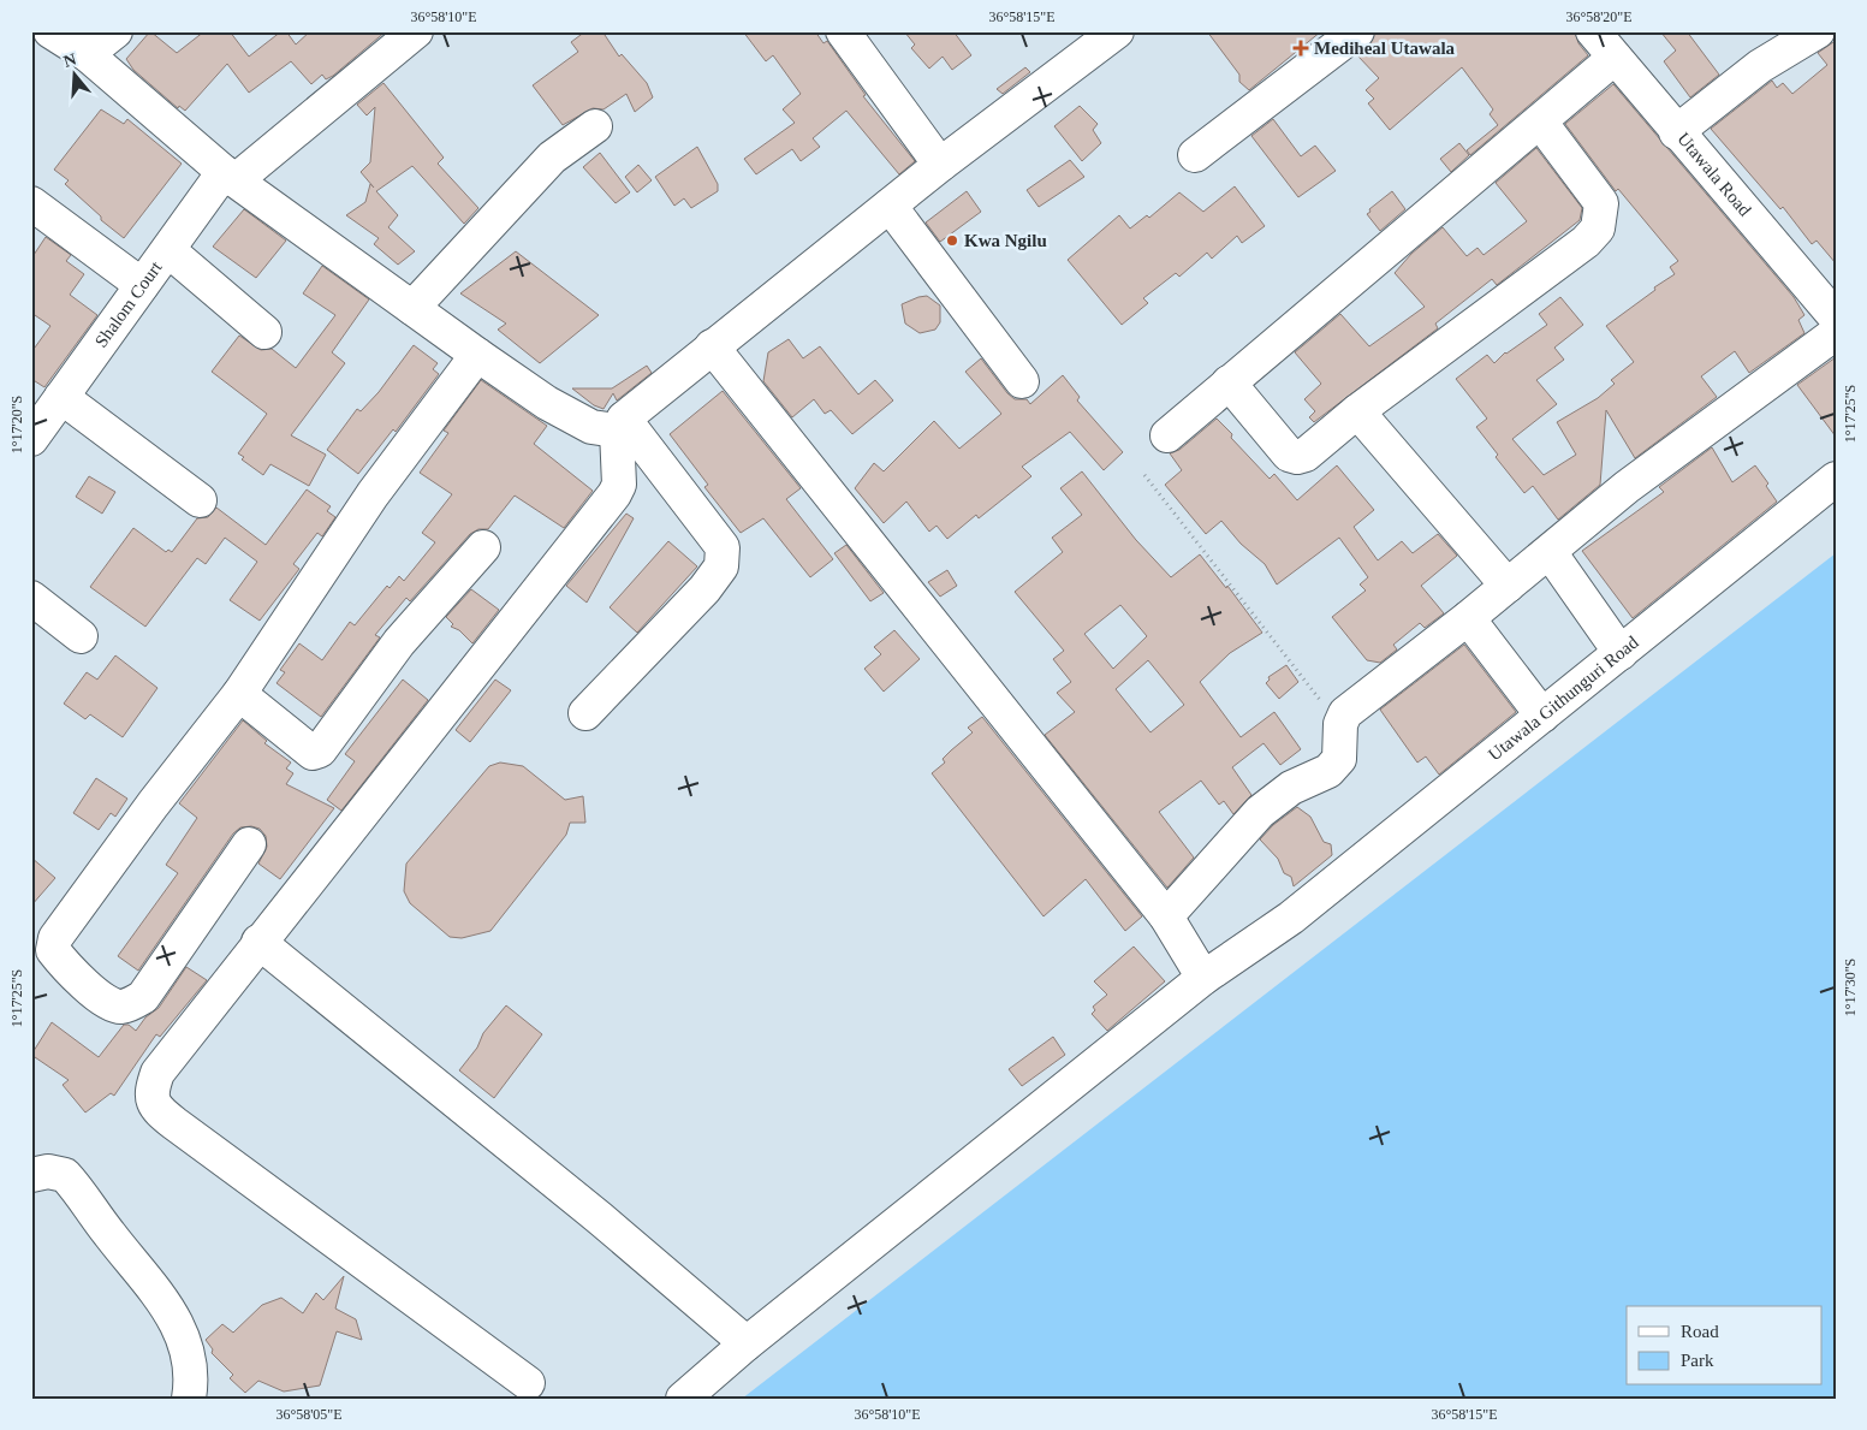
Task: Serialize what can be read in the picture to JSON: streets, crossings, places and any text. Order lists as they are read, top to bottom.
{
  "streets": {
    "street": ["Utawala Road", "Shalom Court", "Utawala Githunguri Road"]
  },
  "places": {
    "health": ["Mediheal Utawala"],
    "other": ["Kwa Ngilu"]
  },
  "legend": ["Road", "Park"],
  "north": "top",
  "coordinates": [
    "36°58'10\"E",
    "36°58'15\"E",
    "36°58'20\"E",
    "1°17'25\"S",
    "1°17'20\"S",
    "1°17'30\"S",
    "36°58'05\"E"
  ]
}
